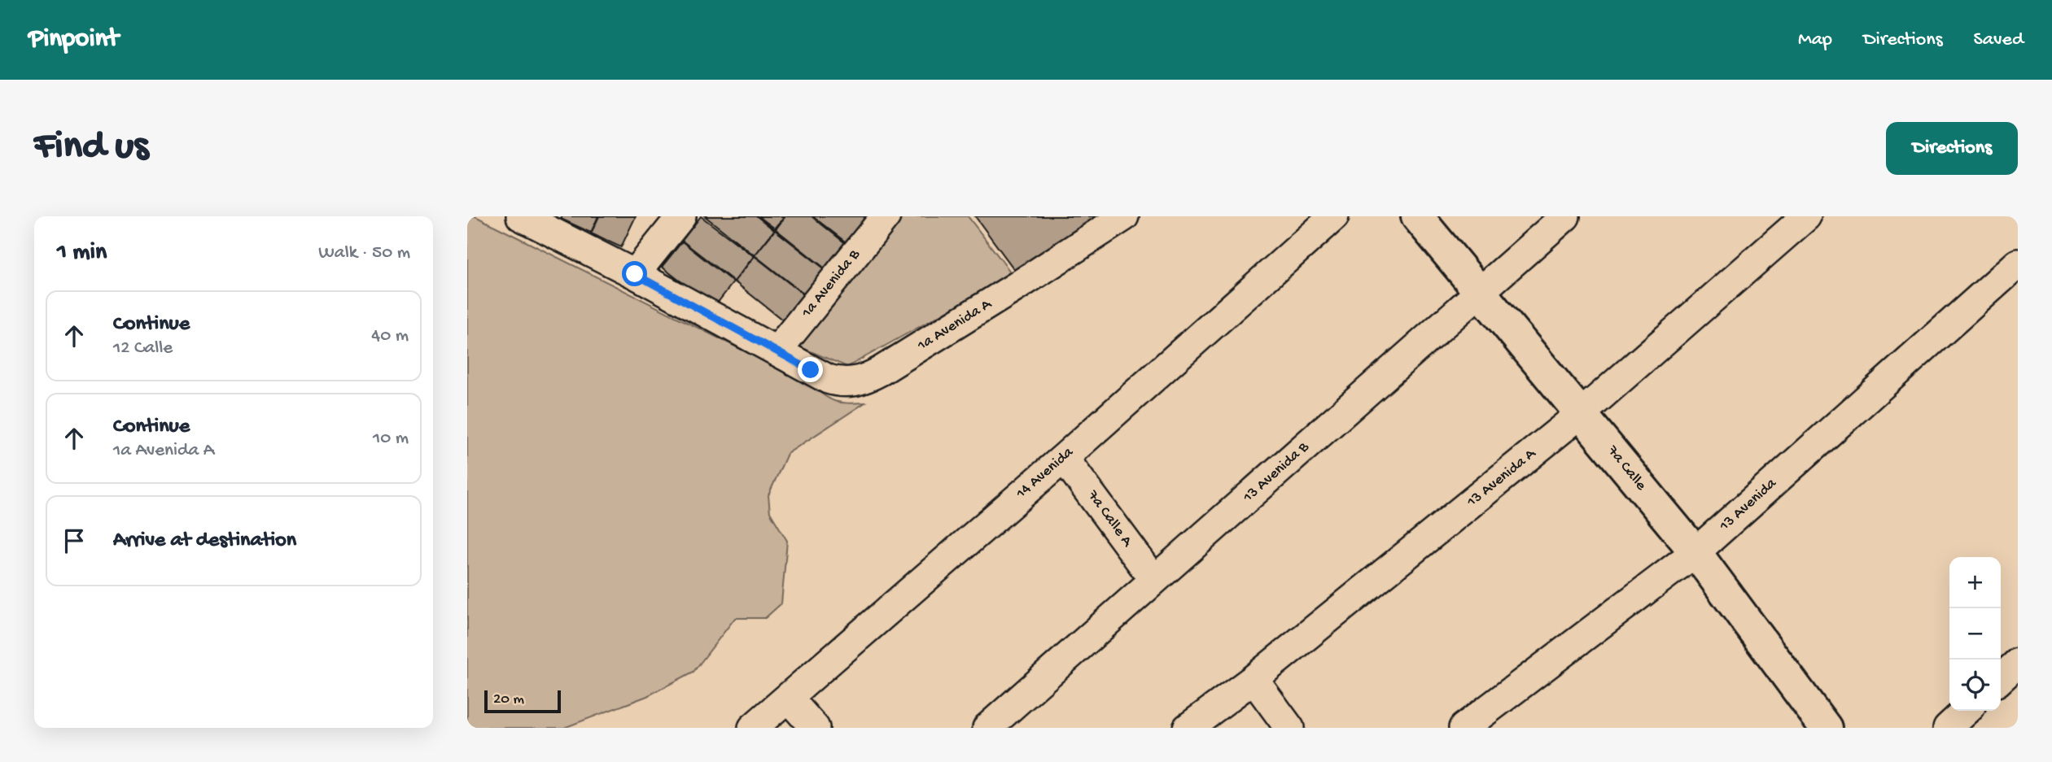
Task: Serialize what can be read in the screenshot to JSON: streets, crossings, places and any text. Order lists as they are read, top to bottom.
{
  "streets": {
    "main road": ["7a Calle"],
    "street": [
      "1a Avenida B",
      "1a Avenida A",
      "13 Avenida B",
      "14 Avenida",
      "13 Avenida A",
      "13 Avenida",
      "7a Calle A"
    ]
  },
  "crossings": [
    ["1a Avenida B", "1a Avenida A"],
    ["7a Calle", "13 Avenida B"],
    ["7a Calle", "13 Avenida A"],
    ["7a Calle", "13 Avenida"],
    ["13 Avenida B", "7a Calle A"],
    ["14 Avenida", "7a Calle A"]
  ],
  "scale_bar": "20 m",
  "page": {
    "header": "Pinpoint",
    "nav": ["Map", "Directions", "Saved"],
    "buttons": "Directions",
    "title": "Find us",
    "heading": ["1 min", "Walk · 50 m"],
    "list": [
      ["Continue", "12 Calle", "40 m"],
      ["Continue", "1a Avenida A", "10 m"],
      "Arrive at destination"
    ],
    "map_buttons": ["+", "−"],
    "scale": "20 m"
  }
}
